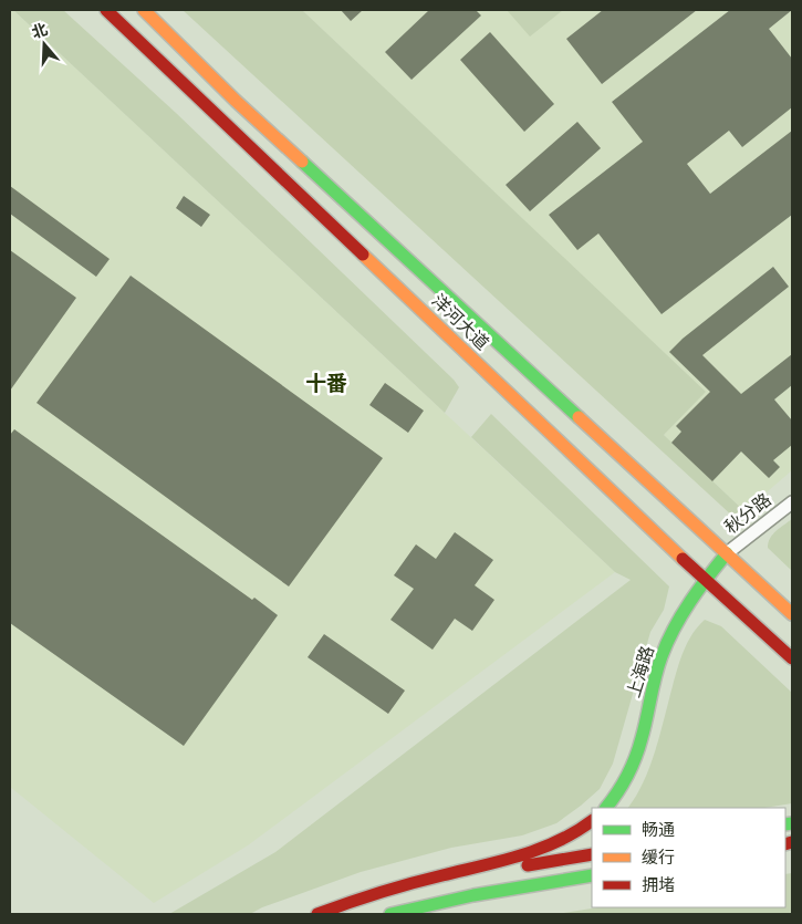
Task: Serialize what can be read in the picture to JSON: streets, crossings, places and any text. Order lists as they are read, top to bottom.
{
  "streets": {
    "main road": ["洋河大道", "上海路"],
    "street": ["秋分路"]
  },
  "crossings": [
    ["洋河大道", "秋分路"],
    ["洋河大道", "上海路"],
    ["秋分路", "上海路"]
  ],
  "districts": ["十番"],
  "legend": ["畅通", "缓行", "拥堵"],
  "north": "top"
}
